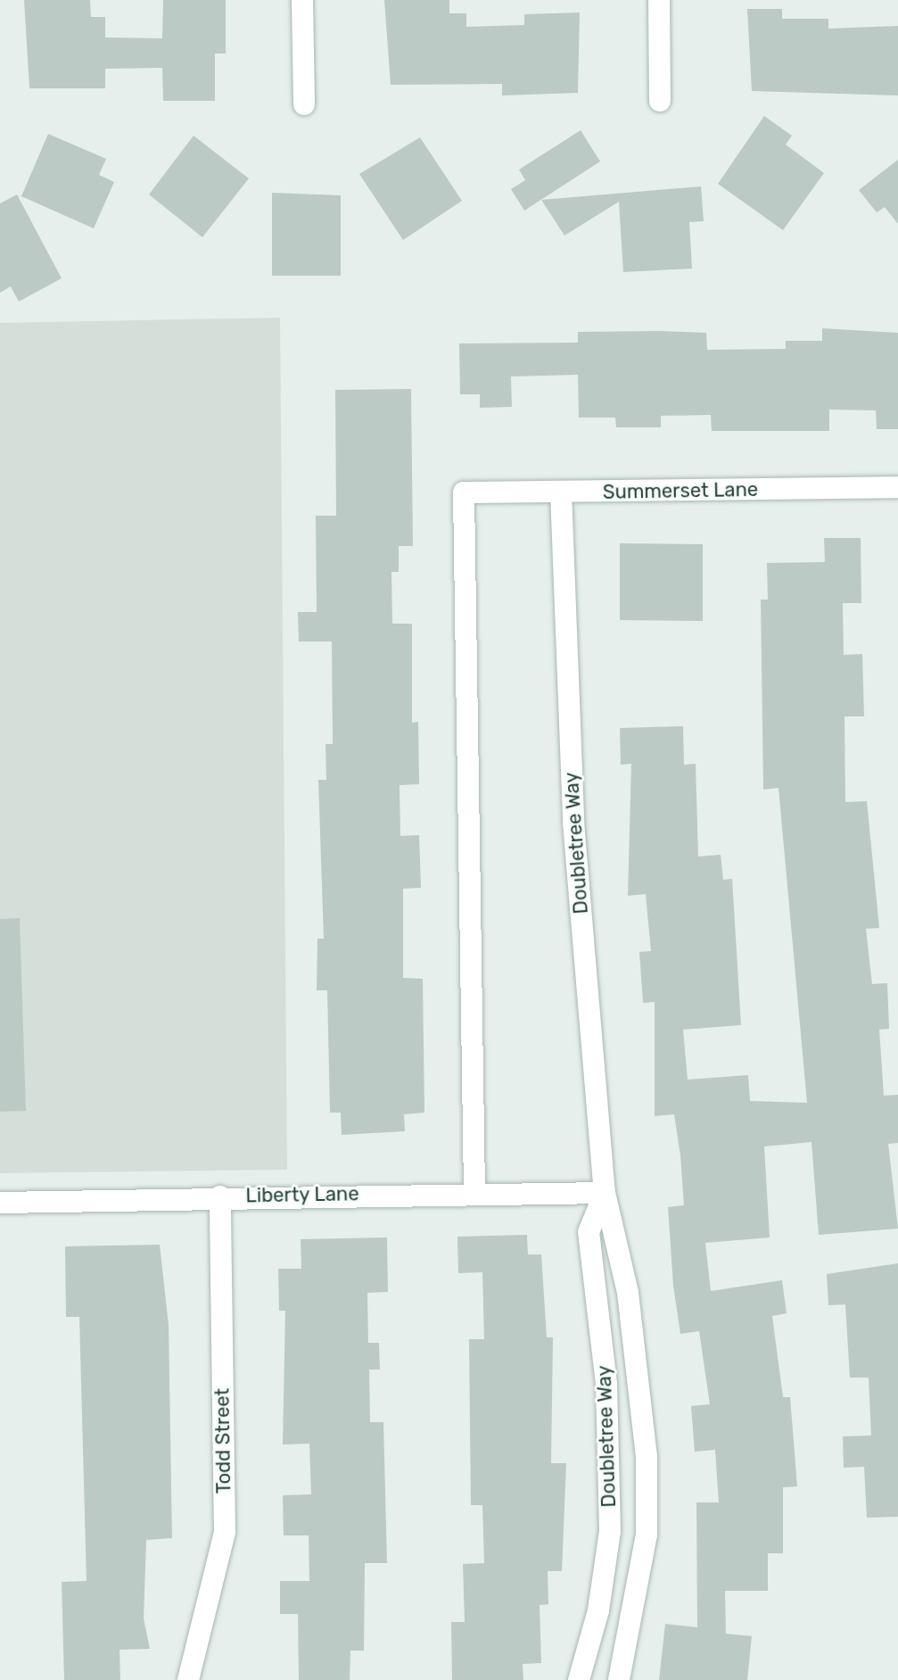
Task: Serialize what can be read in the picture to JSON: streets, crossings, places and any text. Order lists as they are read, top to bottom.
{
  "streets": {
    "street": [
      "Summerset Lane",
      "Doubletree Way",
      "Liberty Lane",
      "Todd Street"
    ]
  },
  "crossings": [
    ["Summerset Lane", "Doubletree Way"],
    ["Summerset Lane", "Liberty Lane"],
    ["Doubletree Way", "Liberty Lane"],
    ["Liberty Lane", "Todd Street"]
  ]
}
